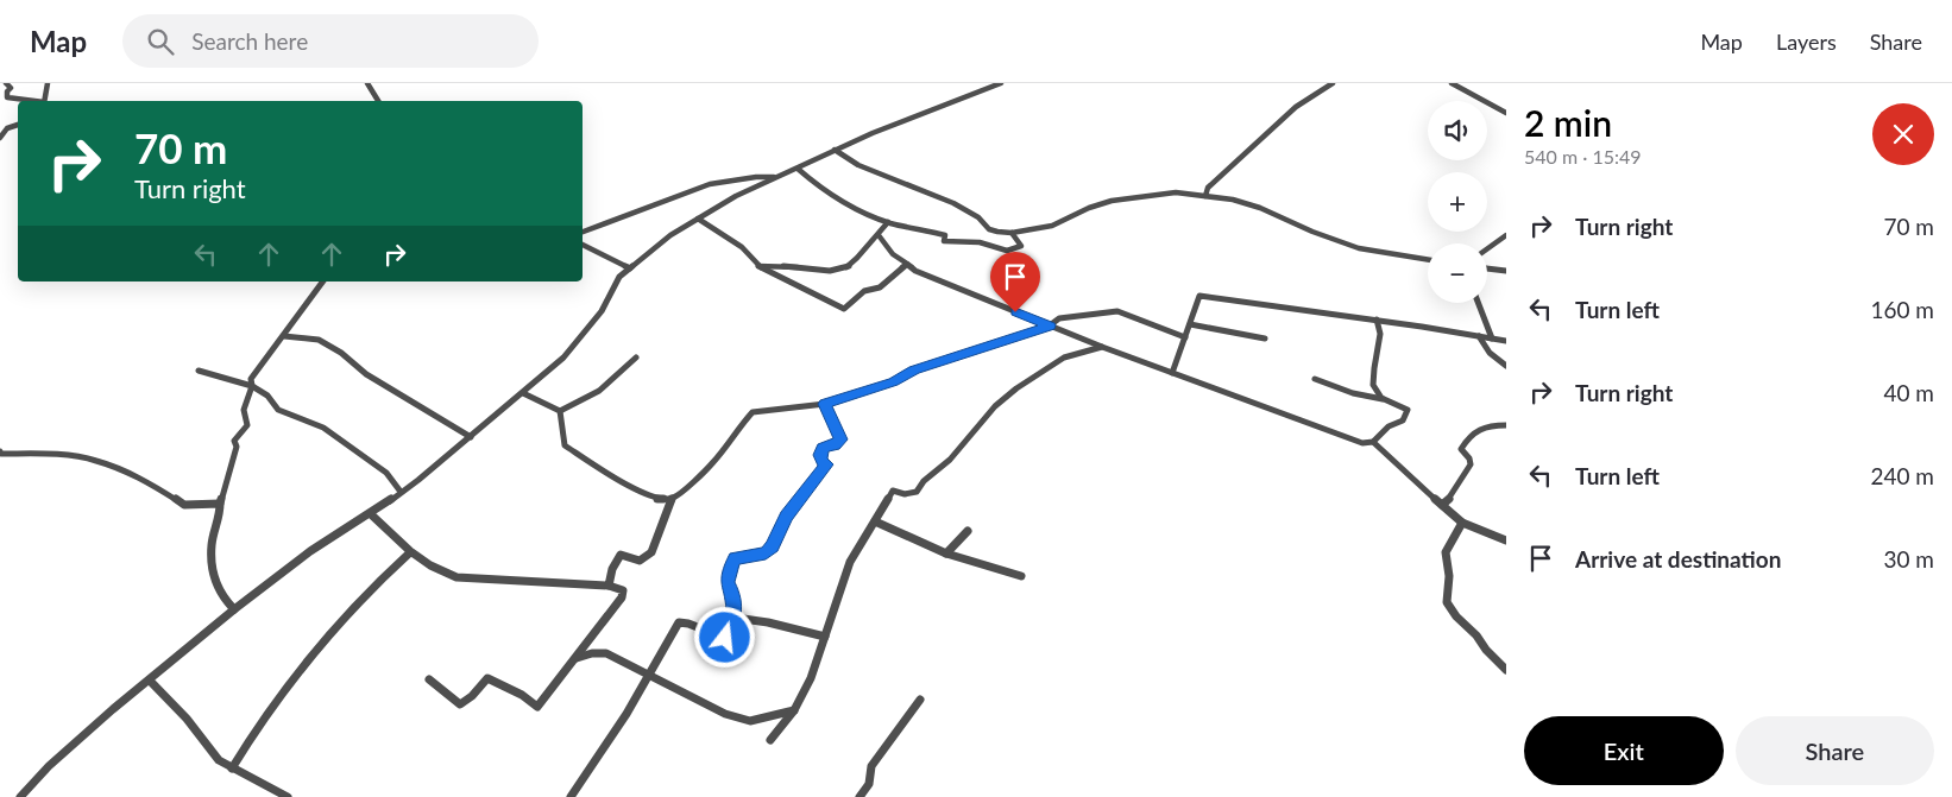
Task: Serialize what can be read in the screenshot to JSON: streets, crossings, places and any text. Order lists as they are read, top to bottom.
{
  "page": {
    "header": "Map",
    "search": "Search here",
    "nav": ["Map", "Layers", "Share"],
    "heading": ["2 min", "540 m · 15:49"],
    "map_buttons": ["+", "−"],
    "turn": ["70 m", "Turn right"],
    "list": [
      {
        "name": "Turn right",
        "value": "70 m"
      },
      {
        "name": "Turn left",
        "value": "160 m"
      },
      {
        "name": "Turn right",
        "value": "40 m"
      },
      {
        "name": "Turn left",
        "value": "240 m"
      },
      {
        "name": "Arrive at destination",
        "value": "30 m"
      }
    ],
    "buttons": ["Exit", "Share"]
  }
}
